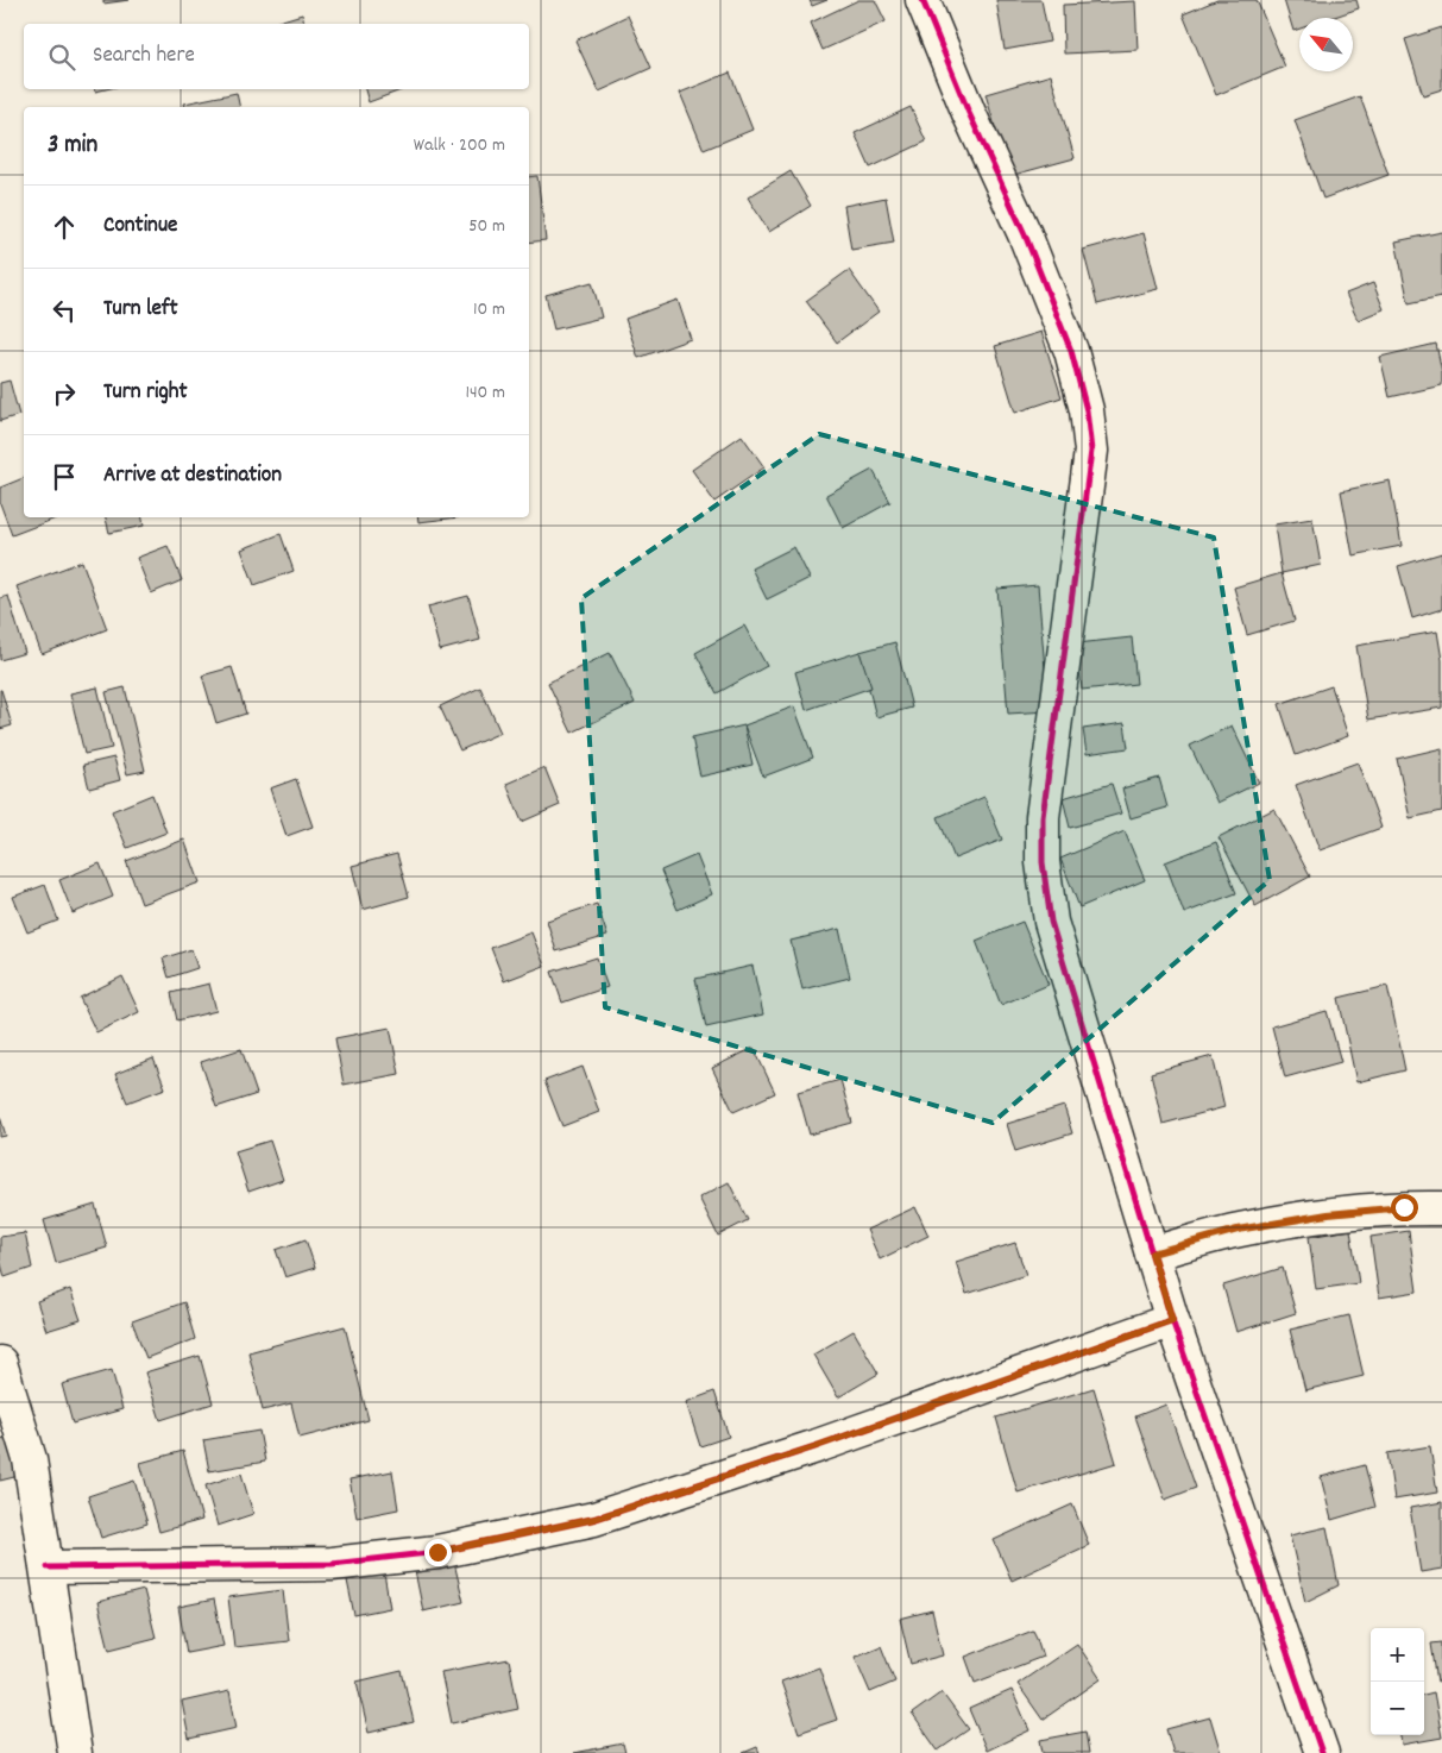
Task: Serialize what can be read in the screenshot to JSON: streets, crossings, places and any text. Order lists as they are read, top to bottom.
{
  "north": "top left",
  "page": {
    "search": "Search here",
    "heading": ["3 min", "Walk · 200 m"],
    "list": [
      ["Continue", "50 m"],
      ["Turn left", "10 m"],
      ["Turn right", "140 m"],
      "Arrive at destination"
    ],
    "map_buttons": ["+", "−"]
  }
}
